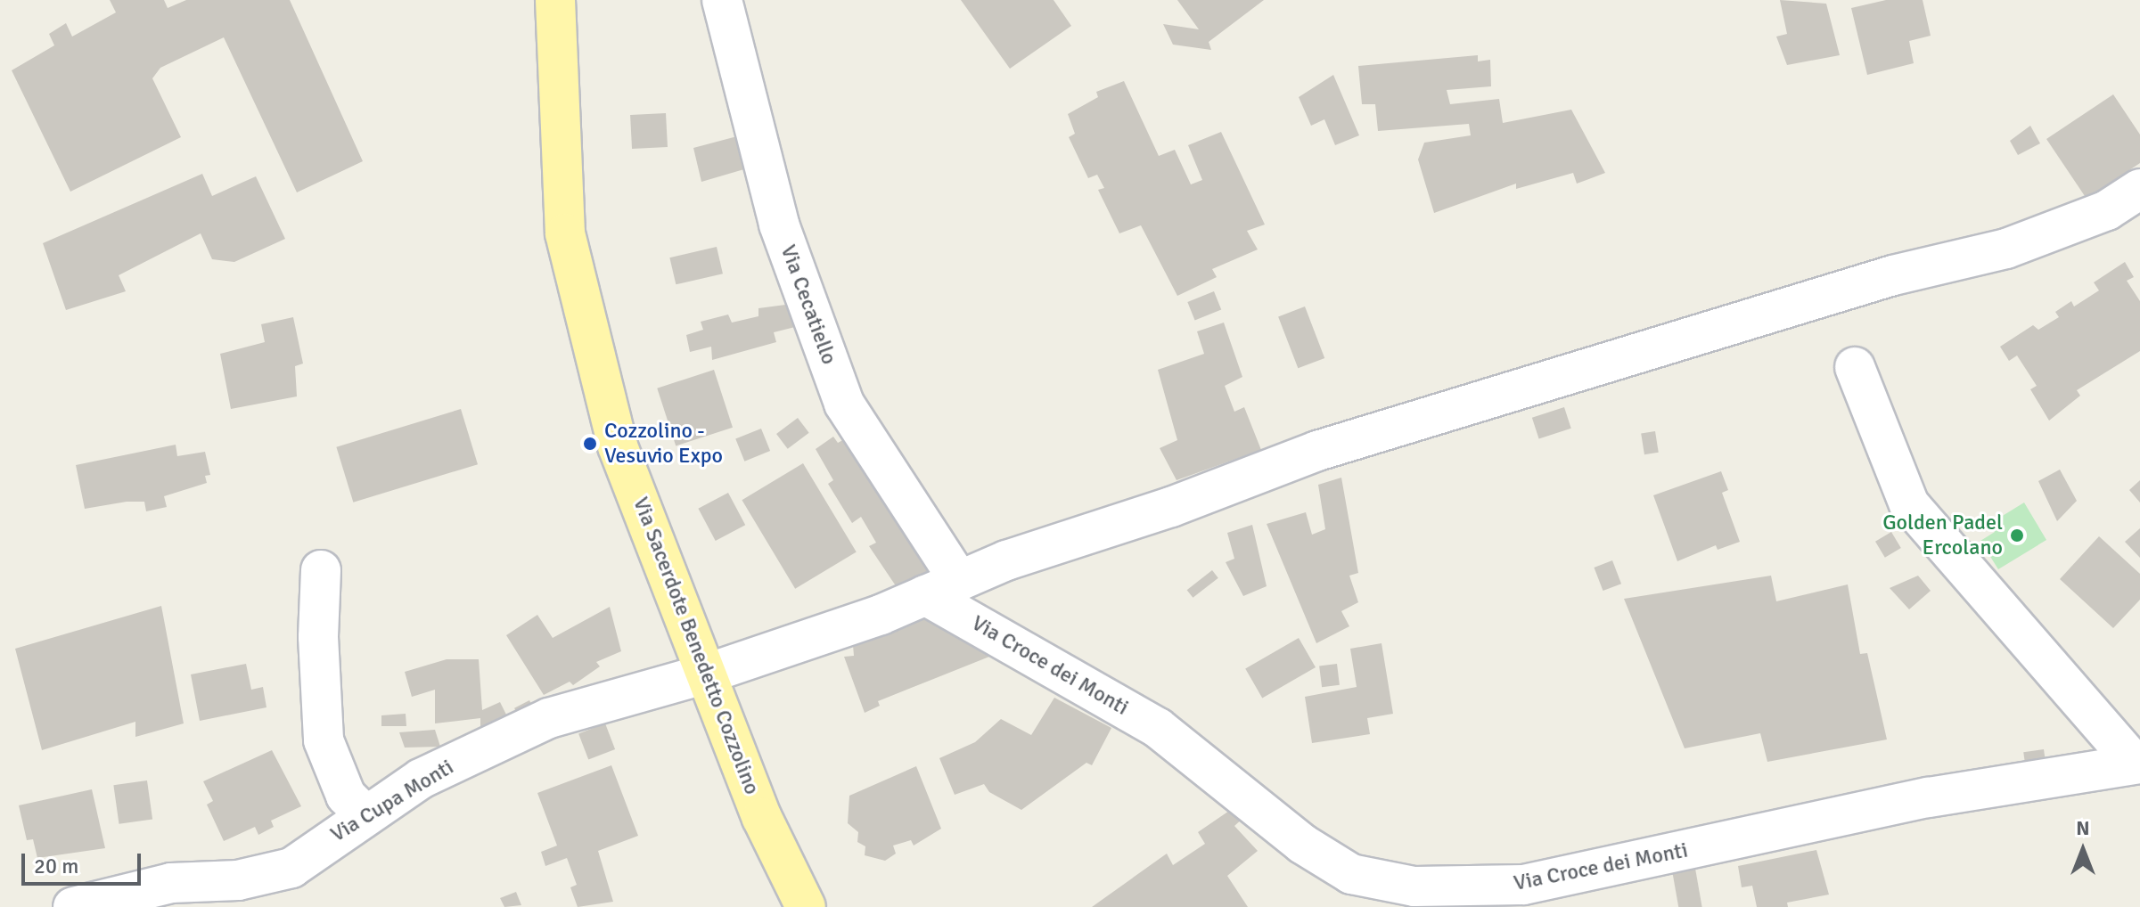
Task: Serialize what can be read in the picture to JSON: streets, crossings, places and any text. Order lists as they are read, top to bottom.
{
  "streets": {
    "main road": ["Via Sacerdote Benedetto Cozzolino"],
    "street": ["Via Cecatiello", "Via Croce dei Monti", "Via Cupa Monti"]
  },
  "crossings": [
    ["Via Cecatiello", "Via Croce dei Monti"],
    ["Via Cecatiello", "Via Cupa Monti"],
    ["Via Sacerdote Benedetto Cozzolino", "Via Cupa Monti"],
    ["Via Croce dei Monti", "Via Cupa Monti"]
  ],
  "places": ["Cozzolino - Vesuvio Expo", "Golden Padel Ercolano"],
  "scale_bar": "20 m",
  "north": "top"
}
